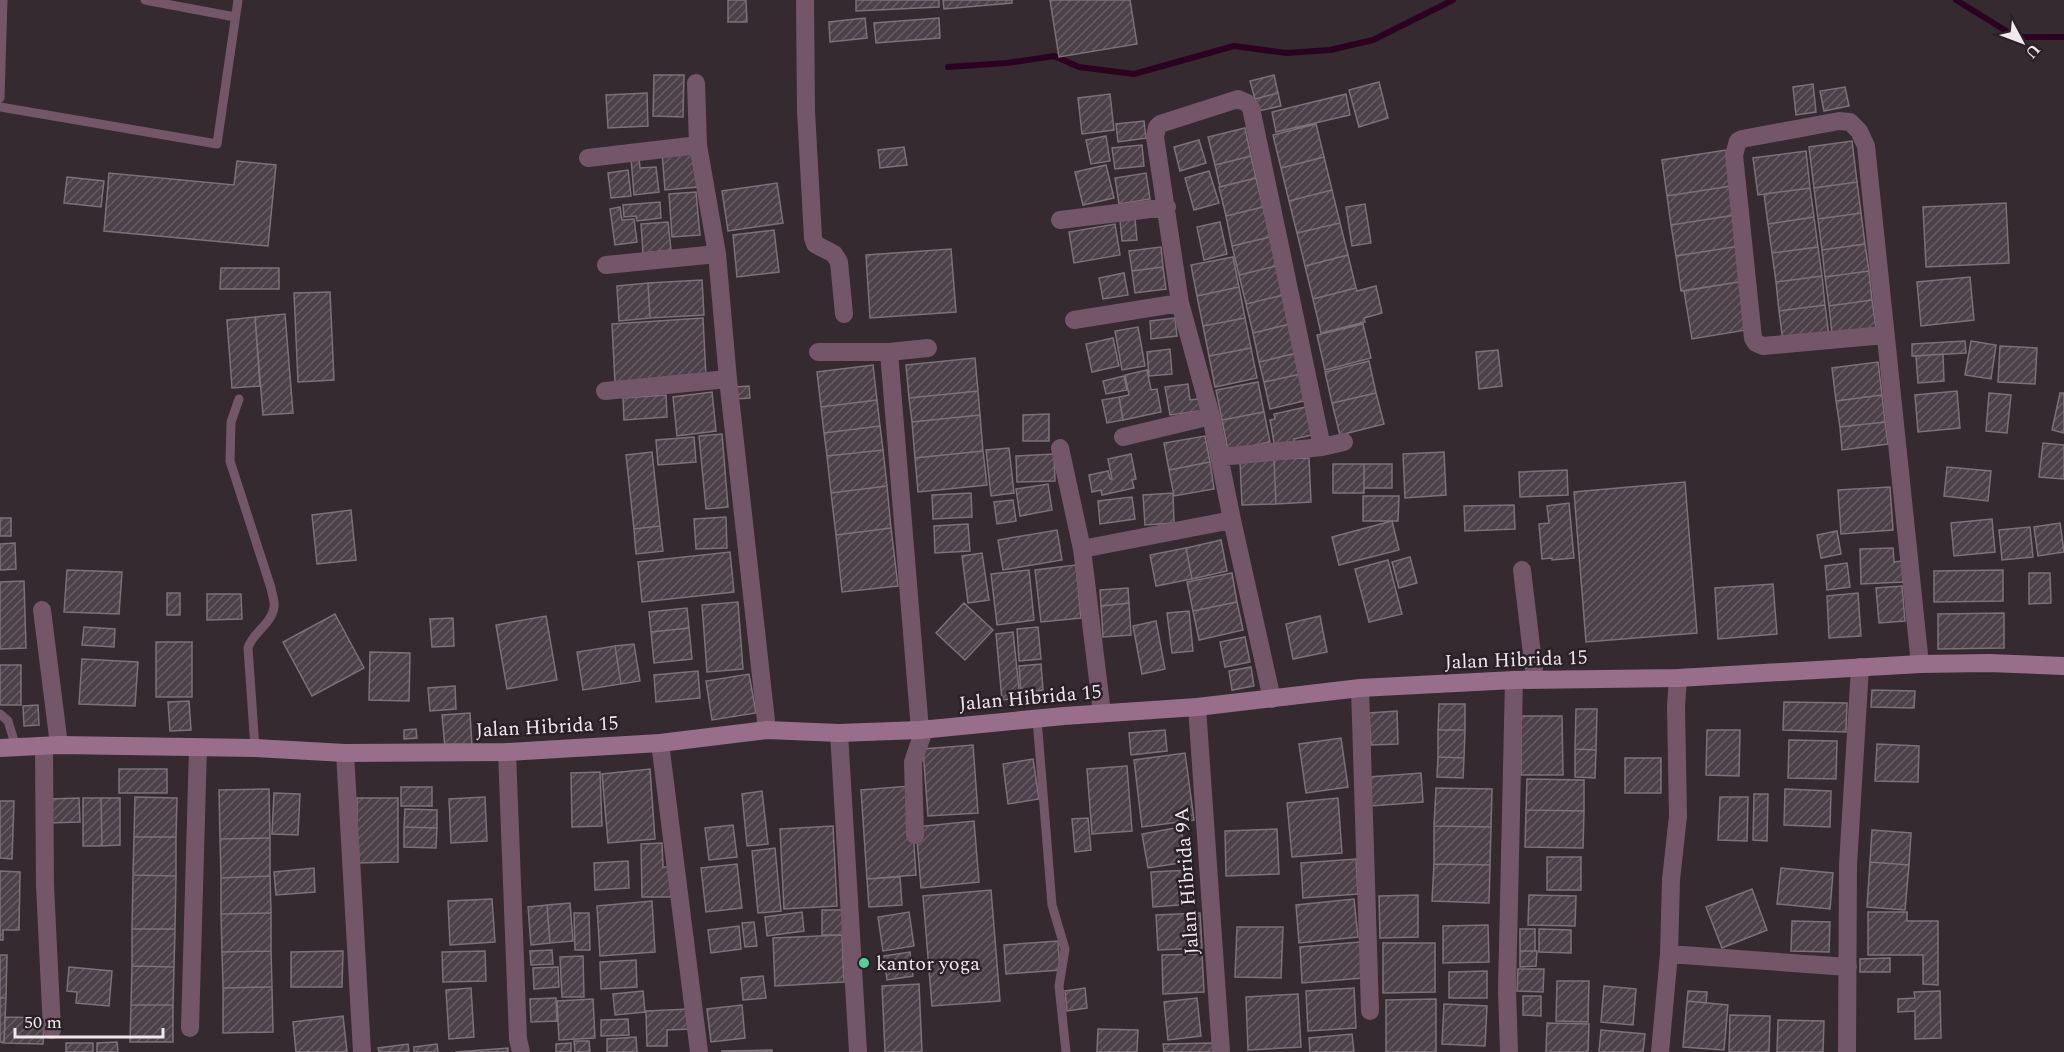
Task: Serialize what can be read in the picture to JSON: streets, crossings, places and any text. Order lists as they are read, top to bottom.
{
  "streets": {
    "street": ["Jalan Hibrida 15", "Jalan Hibrida 9A"]
  },
  "crossings": [
    ["Jalan Hibrida 15", "Jalan Hibrida 9A"]
  ],
  "places": ["kantor yoga"],
  "scale_bar": "50 m",
  "north": "bottom right"
}
